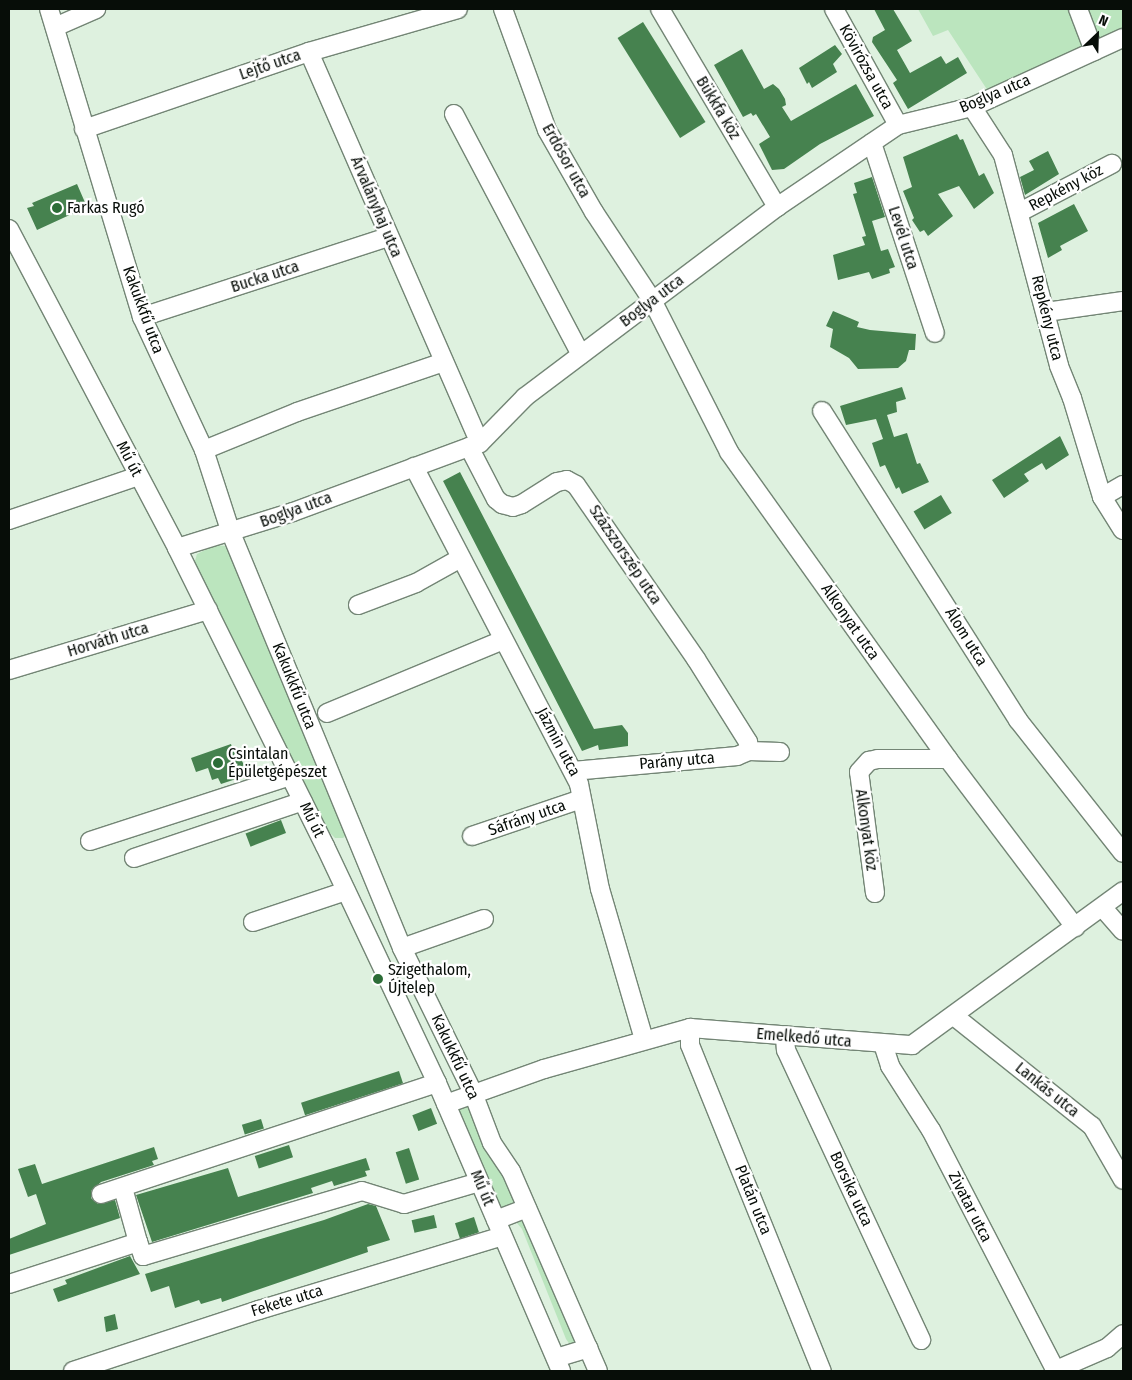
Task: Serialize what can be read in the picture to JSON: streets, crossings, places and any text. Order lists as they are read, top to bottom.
{
  "streets": {
    "street": [
      "Lejtő utca",
      "Kövirózsa utca",
      "Boglya utca",
      "Bükkfa köz",
      "Erdősor utca",
      "Repkény köz",
      "Árvalányhaj utca",
      "Levél utca",
      "Bucka utca",
      "Kakukkfű utca",
      "Repkény utca",
      "Mű út",
      "Százszorszép utca",
      "Alkonyat utca",
      "Álom utca",
      "Horváth utca",
      "Jázmin utca",
      "Parány utca",
      "Sáfrány utca",
      "Alkonyat köz",
      "Emelkedő utca",
      "Lankás utca",
      "Borsika utca",
      "Platán utca",
      "Zivatar utca",
      "Fekete utca"
    ]
  },
  "crossings": [
    ["Lejtő utca", "Árvalányhaj utca"],
    ["Lejtő utca", "Kakukkfű utca"],
    ["Kövirózsa utca", "Boglya utca"],
    ["Boglya utca", "Bükkfa köz"],
    ["Boglya utca", "Erdősor utca"],
    ["Boglya utca", "Árvalányhaj utca"],
    ["Boglya utca", "Levél utca"],
    ["Boglya utca", "Kakukkfű utca"],
    ["Boglya utca", "Repkény utca"],
    ["Boglya utca", "Mű út"],
    ["Boglya utca", "Százszorszép utca"],
    ["Boglya utca", "Alkonyat utca"],
    ["Boglya utca", "Jázmin utca"],
    ["Erdősor utca", "Alkonyat utca"],
    ["Repkény köz", "Repkény utca"],
    ["Árvalányhaj utca", "Bucka utca"],
    ["Árvalányhaj utca", "Százszorszép utca"],
    ["Bucka utca", "Kakukkfű utca"],
    ["Kakukkfű utca", "Emelkedő utca"],
    ["Kakukkfű utca", "Fekete utca"],
    ["Mű út", "Horváth utca"],
    ["Mű út", "Emelkedő utca"],
    ["Mű út", "Fekete utca"],
    ["Százszorszép utca", "Parány utca"],
    ["Alkonyat utca", "Alkonyat köz"],
    ["Alkonyat utca", "Emelkedő utca"],
    ["Jázmin utca", "Parány utca"],
    ["Jázmin utca", "Sáfrány utca"],
    ["Jázmin utca", "Emelkedő utca"],
    ["Emelkedő utca", "Lankás utca"],
    ["Emelkedő utca", "Borsika utca"],
    ["Emelkedő utca", "Platán utca"],
    ["Emelkedő utca", "Zivatar utca"]
  ],
  "places": ["Farkas Rugó", "Csintalan Épületgépészet", "Szigethalom, Újtelep"],
  "north": "top right"
}
